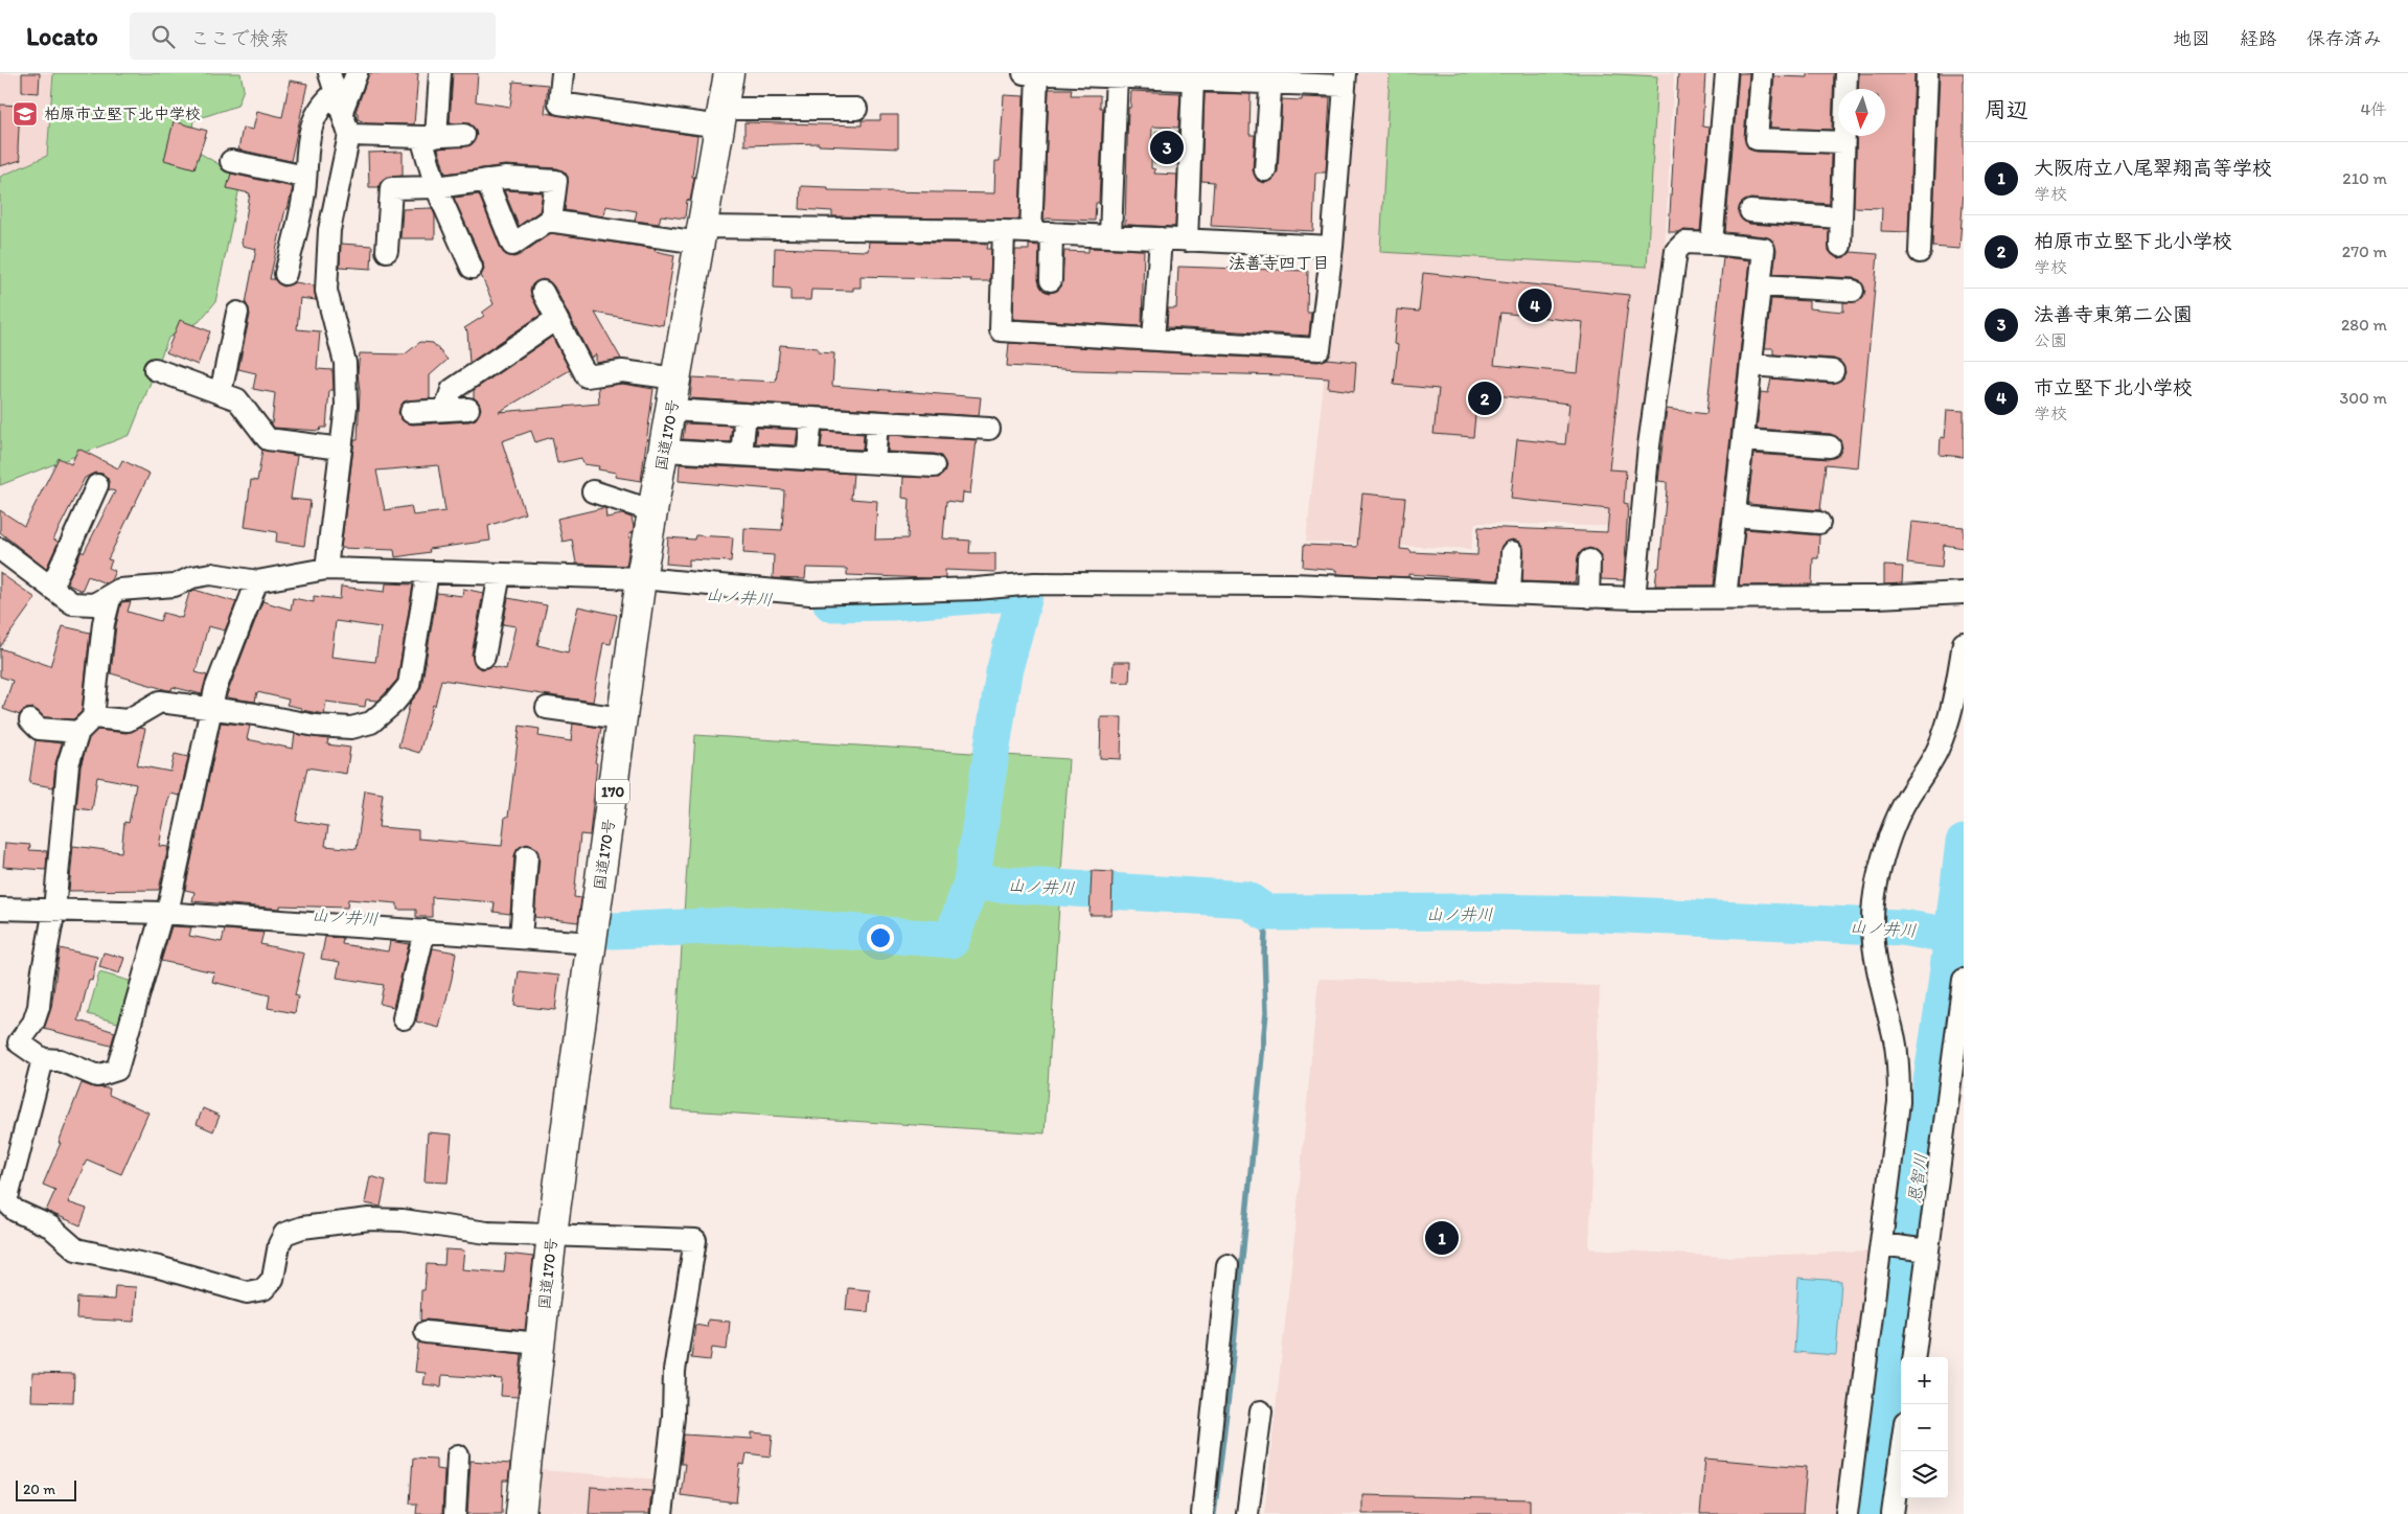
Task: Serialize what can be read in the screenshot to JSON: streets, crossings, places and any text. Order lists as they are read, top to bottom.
{
  "streets": {
    "highway": ["国道170号", "170"]
  },
  "districts": ["法善寺四丁目"],
  "water": ["山ノ井川", "恩智川"],
  "places": {
    "school or university": ["柏原市立堅下北中学校"]
  },
  "scale_bar": "20 m",
  "north": "bottom",
  "page": {
    "header": "Locato",
    "search": "ここで検索",
    "nav": ["地図", "経路", "保存済み"],
    "heading": ["周辺", "4件"],
    "pins": [
      "3",
      "4",
      "2",
      "1"
    ],
    "list": [
      {
        "mark": "1",
        "name": "大阪府立八尾翠翔高等学校",
        "note": "学校",
        "value": "210 m"
      },
      {
        "mark": "2",
        "name": "柏原市立堅下北小学校",
        "note": "学校",
        "value": "270 m"
      },
      {
        "mark": "3",
        "name": "法善寺東第二公園",
        "note": "公園",
        "value": "280 m"
      },
      {
        "mark": "4",
        "name": "市立堅下北小学校",
        "note": "学校",
        "value": "300 m"
      }
    ],
    "map_buttons": ["+", "−"],
    "scale": "20 m"
  }
}
